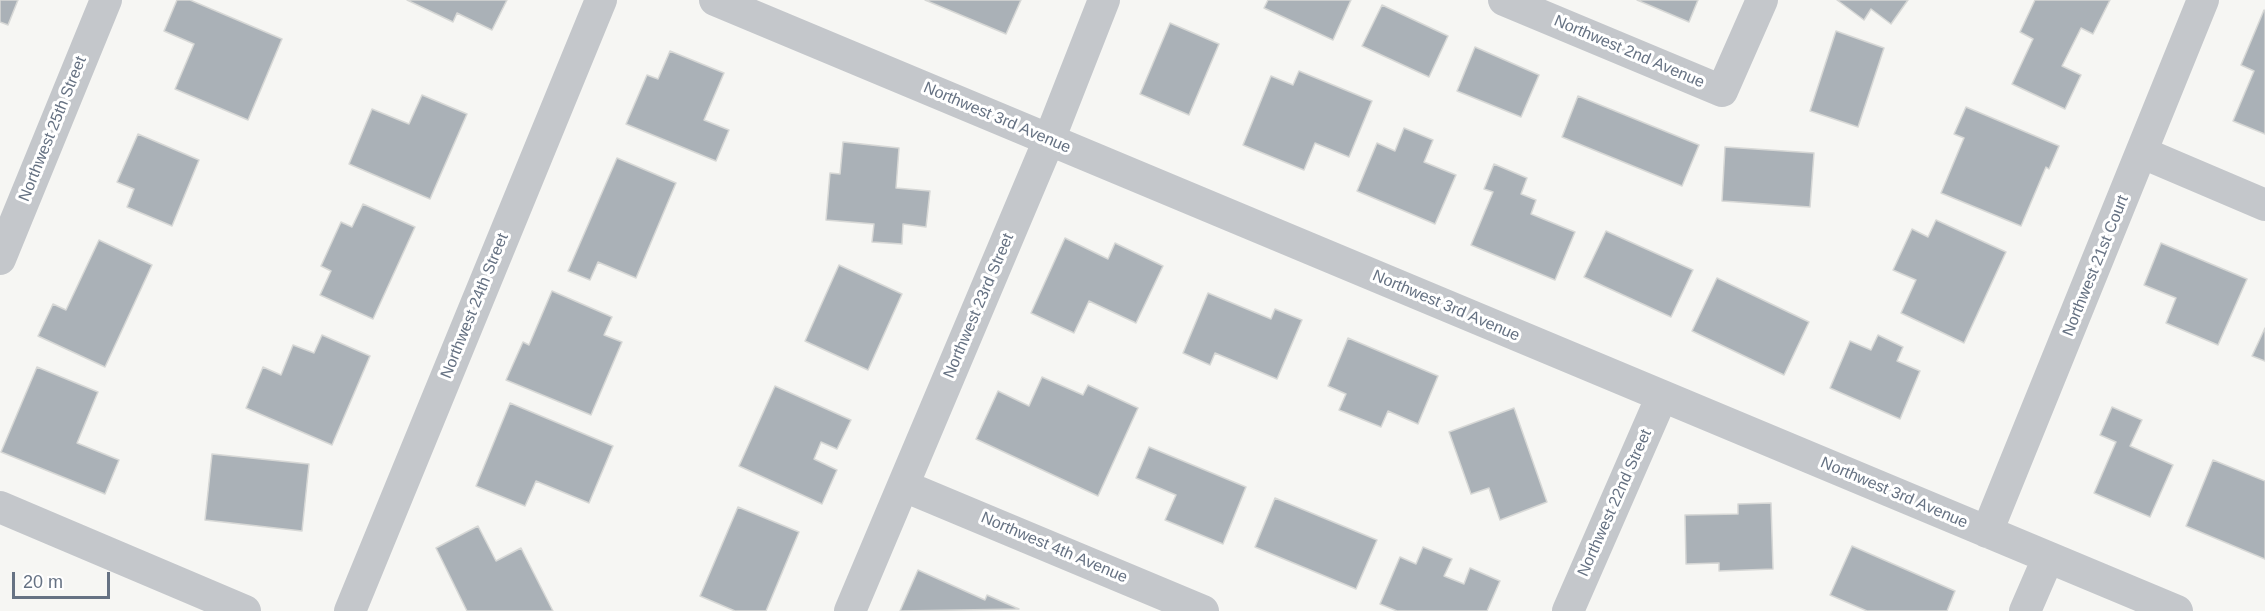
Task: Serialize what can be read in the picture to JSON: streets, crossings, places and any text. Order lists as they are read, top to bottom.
{
  "streets": {
    "street": [
      "Northwest 2nd Avenue",
      "Northwest 3rd Avenue",
      "Northwest 25th Street",
      "Northwest 21st Court",
      "Northwest 24th Street",
      "Northwest 23rd Street",
      "Northwest 22nd Street",
      "Northwest 4th Avenue"
    ]
  },
  "crossings": [
    ["Northwest 3rd Avenue", "Northwest 21st Court"],
    ["Northwest 3rd Avenue", "Northwest 23rd Street"],
    ["Northwest 3rd Avenue", "Northwest 22nd Street"],
    ["Northwest 23rd Street", "Northwest 4th Avenue"]
  ],
  "scale_bar": "20 m"
}
